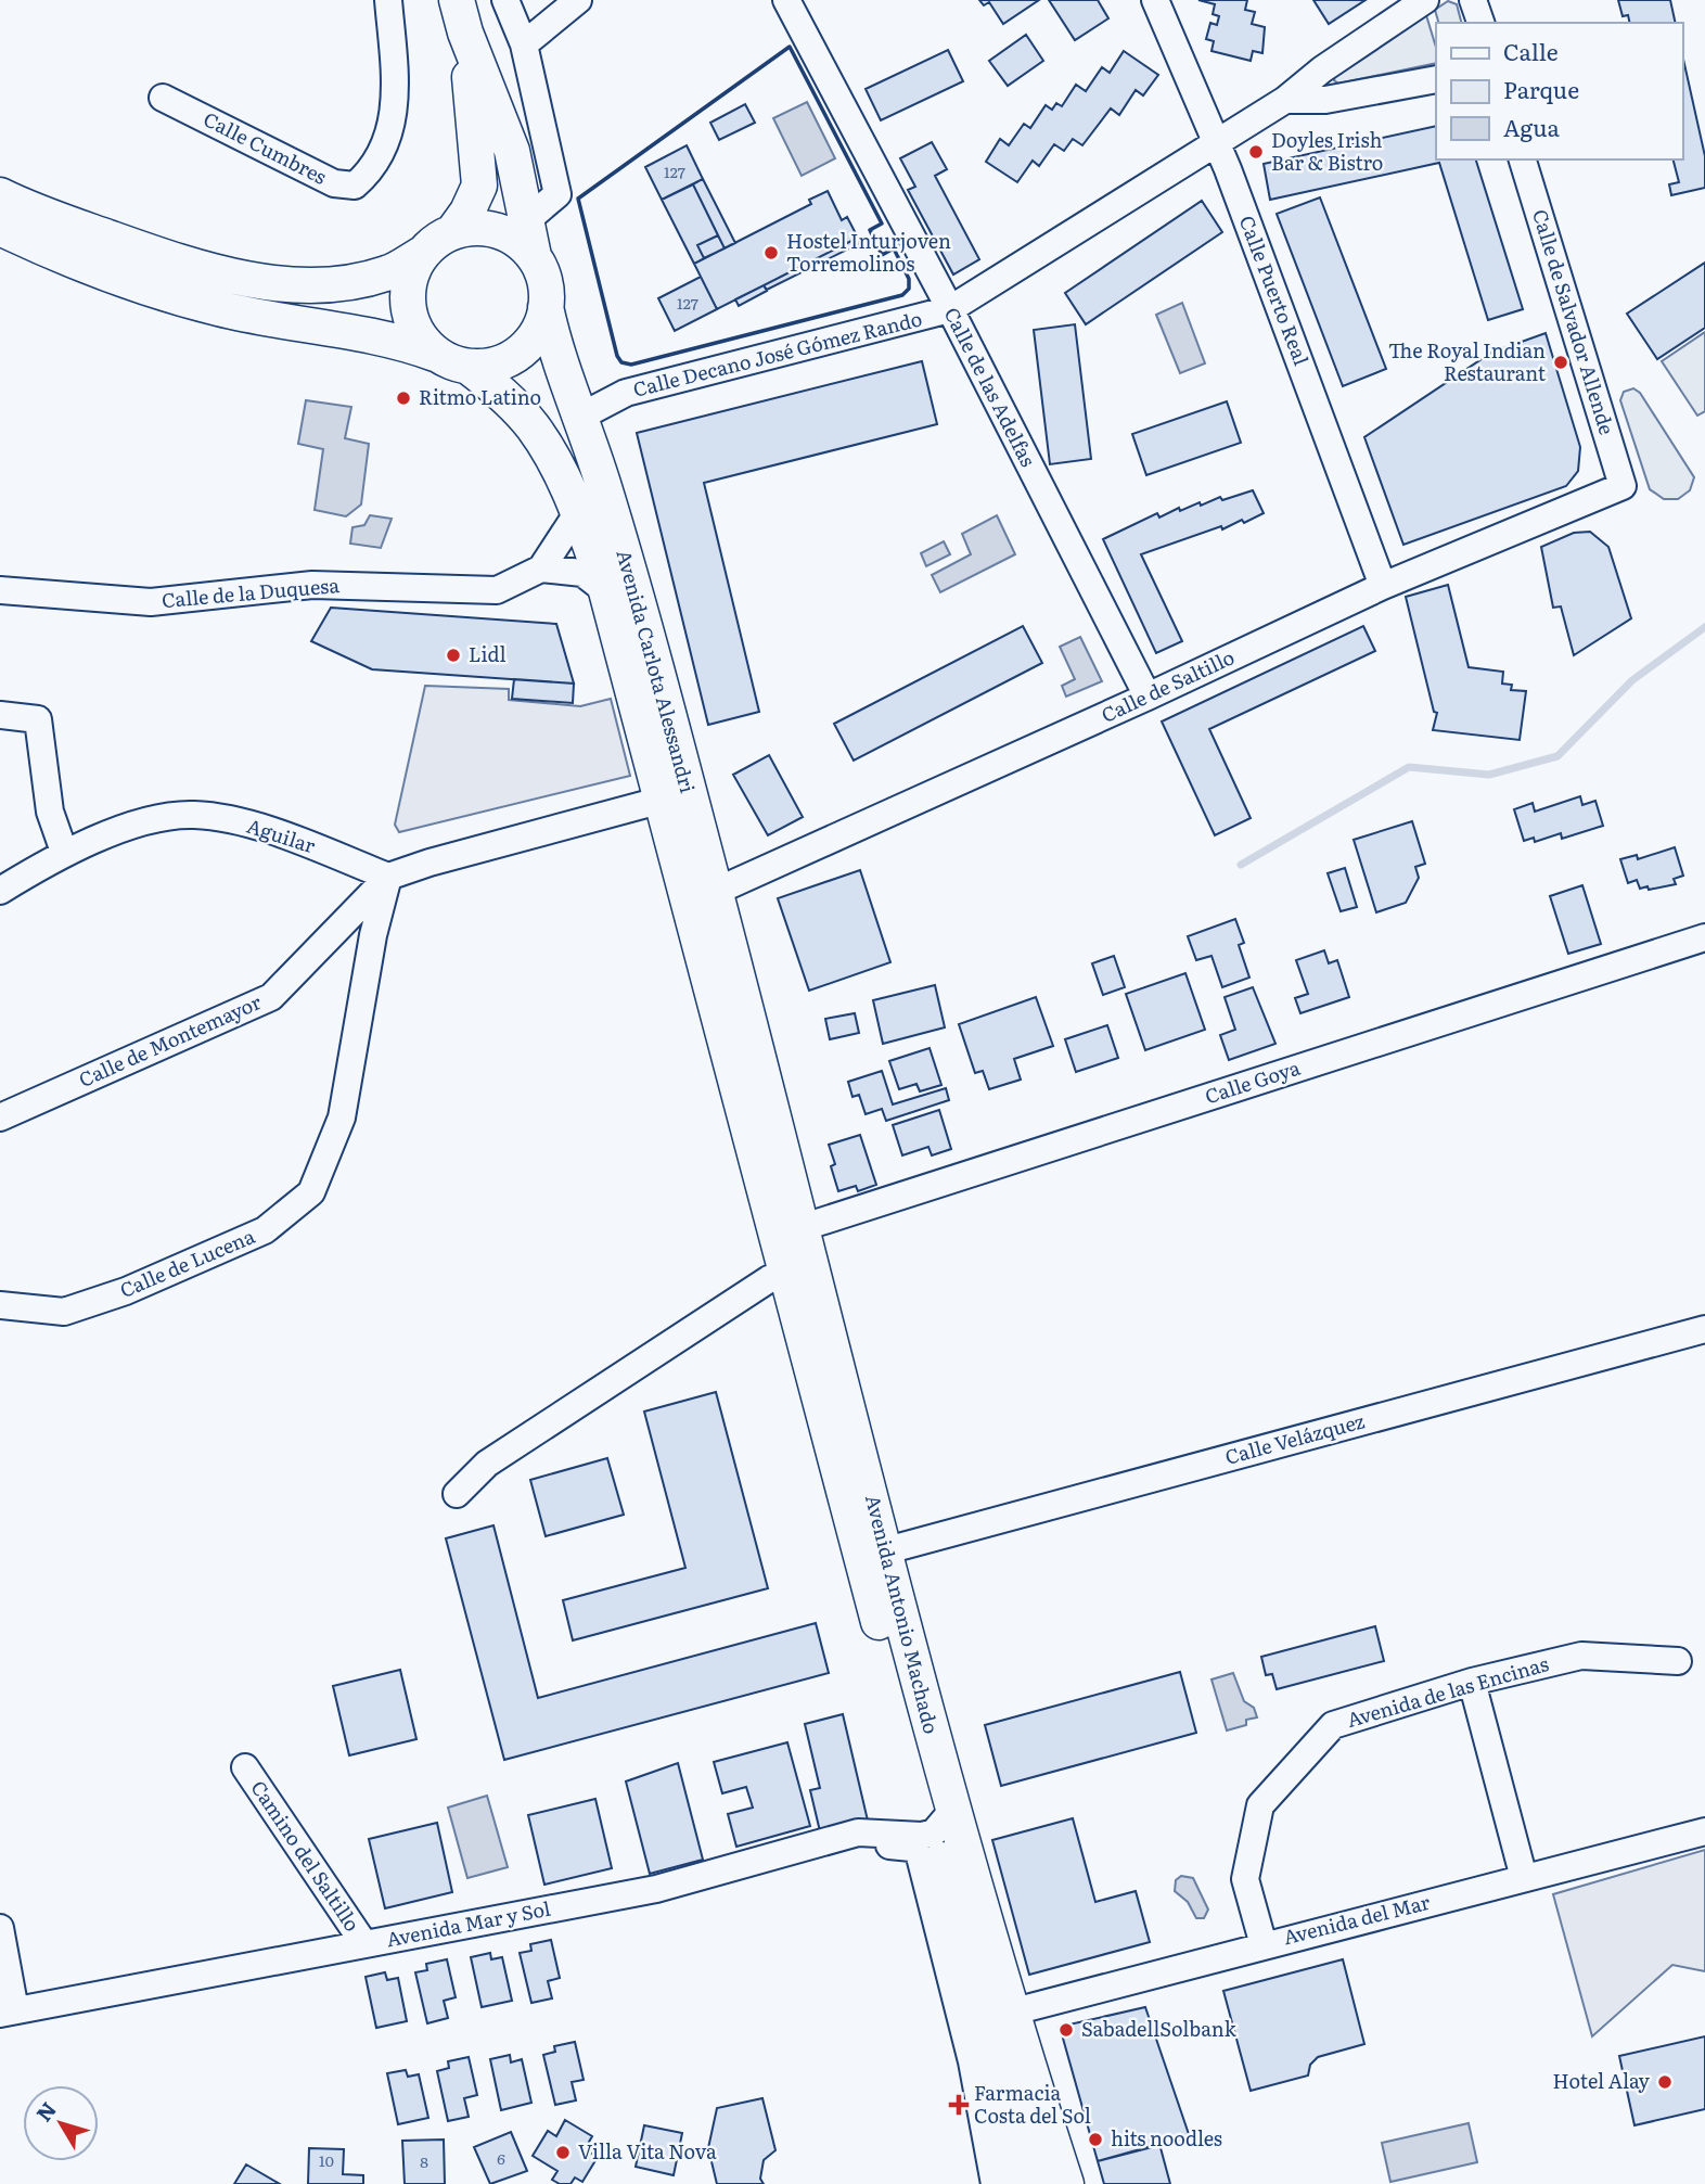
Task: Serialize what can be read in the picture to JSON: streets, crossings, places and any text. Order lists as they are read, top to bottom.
{
  "streets": {
    "main road": ["Avenida Carlota Alessandri", "Avenida Antonio Machado"],
    "street": [
      "Calle Cumbres",
      "Calle Puerto Real",
      "Calle de Salvador Allende",
      "Calle Decano José Gómez Rando",
      "Calle de las Adelfas",
      "Calle de la Duquesa",
      "Calle de Saltillo",
      "Aguilar",
      "Calle de Montemayor",
      "Calle Goya",
      "Calle de Lucena",
      "Calle Velázquez",
      "Avenida de las Encinas",
      "Camino del Saltillo",
      "Avenida del Mar",
      "Avenida Mar y Sol"
    ]
  },
  "crossings": [
    ["Calle Puerto Real", "Calle Decano José Gómez Rando"],
    ["Calle Puerto Real", "Calle de Saltillo"],
    ["Calle de Salvador Allende", "Calle de Saltillo"],
    ["Calle Decano José Gómez Rando", "Calle de las Adelfas"],
    ["Calle Decano José Gómez Rando", "Avenida Carlota Alessandri"],
    ["Calle de las Adelfas", "Calle de Saltillo"],
    ["Avenida Carlota Alessandri", "Calle de Saltillo"],
    ["Avenida Carlota Alessandri", "Avenida Antonio Machado"],
    ["Aguilar", "Calle de Montemayor"],
    ["Aguilar", "Calle de Lucena"],
    ["Calle de Montemayor", "Calle de Lucena"],
    ["Calle Goya", "Avenida Antonio Machado"],
    ["Calle Velázquez", "Avenida Antonio Machado"],
    ["Avenida Antonio Machado", "Avenida del Mar"],
    ["Avenida Antonio Machado", "Avenida Mar y Sol"],
    ["Avenida de las Encinas", "Avenida del Mar"],
    ["Camino del Saltillo", "Avenida Mar y Sol"]
  ],
  "places": {
    "other": [
      "Doyles Irish Bar & Bistro",
      "Hostel Inturjoven Torremolinos",
      "The Royal Indian Restaurant",
      "Ritmo Latino",
      "Lidl",
      "SabadellSolbank",
      "Hotel Alay",
      "hits noodles",
      "Villa Vita Nova"
    ],
    "health": ["Farmacia Costa del Sol"]
  },
  "house_numbers": [
    "127",
    "127",
    "6",
    "10",
    "8"
  ],
  "legend": ["Calle", "Parque", "Agua"],
  "north": "top left"
}
